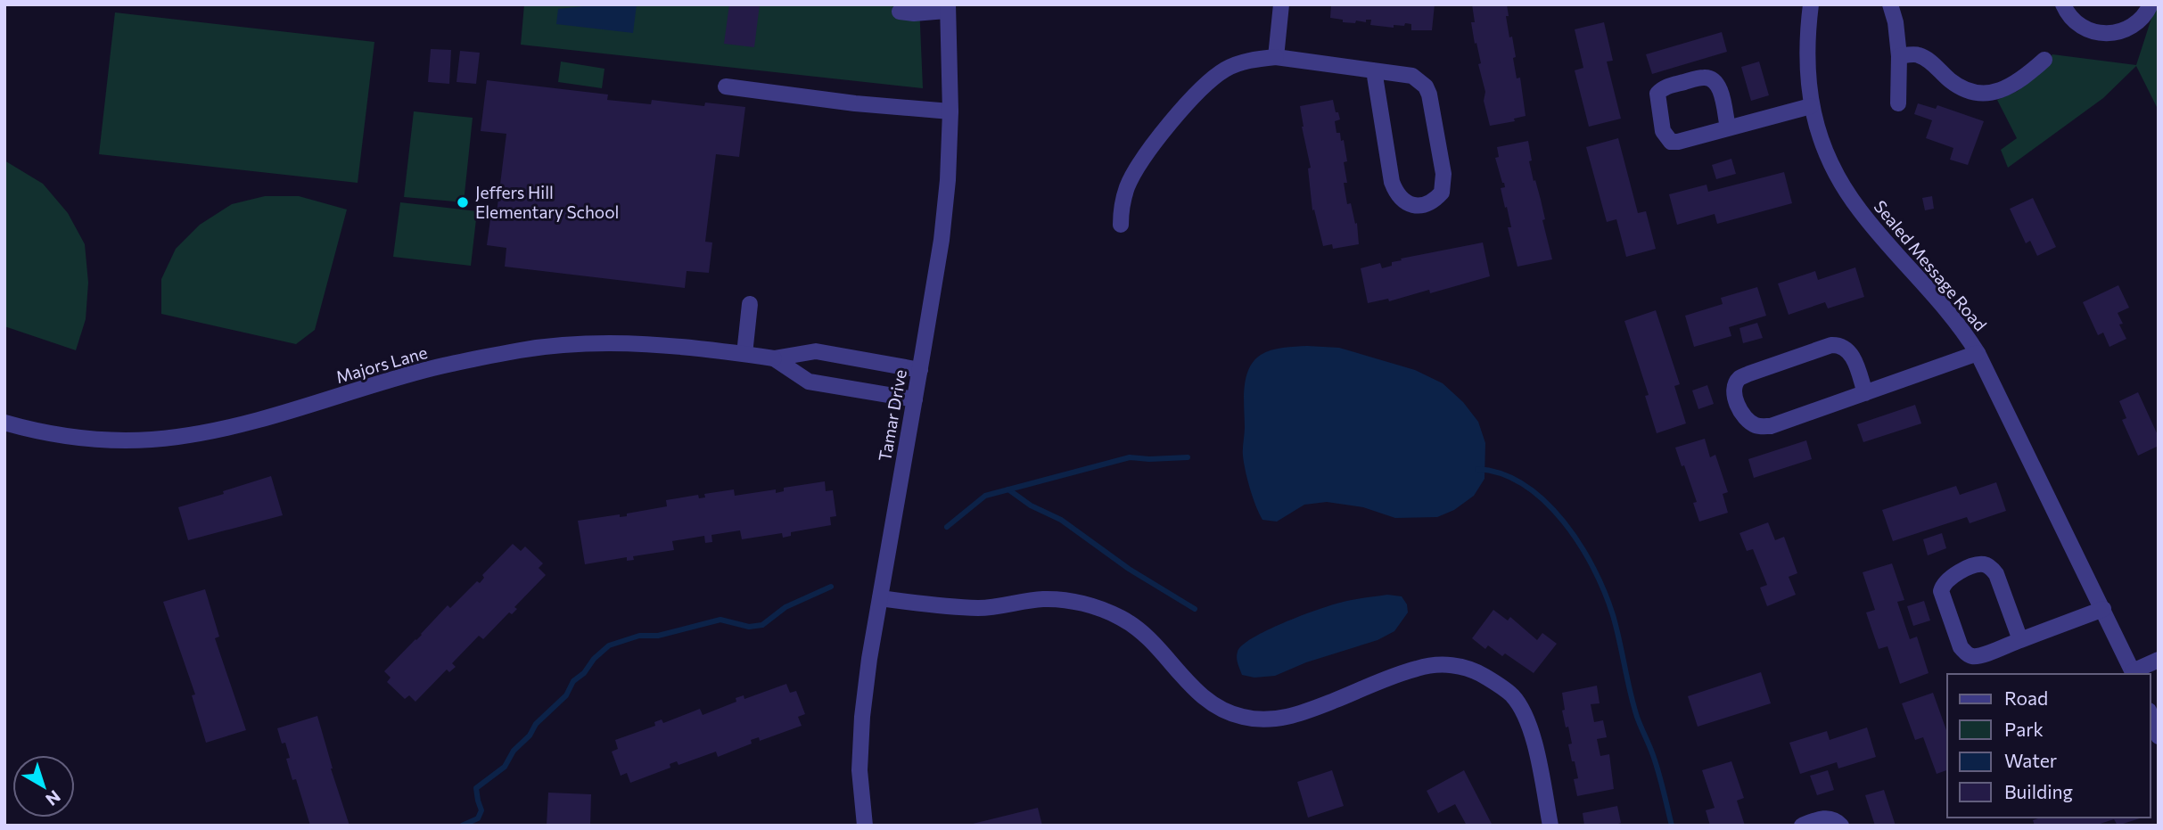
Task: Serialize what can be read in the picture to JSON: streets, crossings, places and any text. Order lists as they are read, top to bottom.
{
  "streets": {
    "street": ["Sealed Message Road", "Majors Lane", "Tamar Drive"]
  },
  "crossings": [
    ["Majors Lane", "Tamar Drive"]
  ],
  "places": ["Jeffers Hill Elementary School"],
  "legend": [
    "Road",
    "Park",
    "Water",
    "Building"
  ],
  "north": "bottom right"
}
